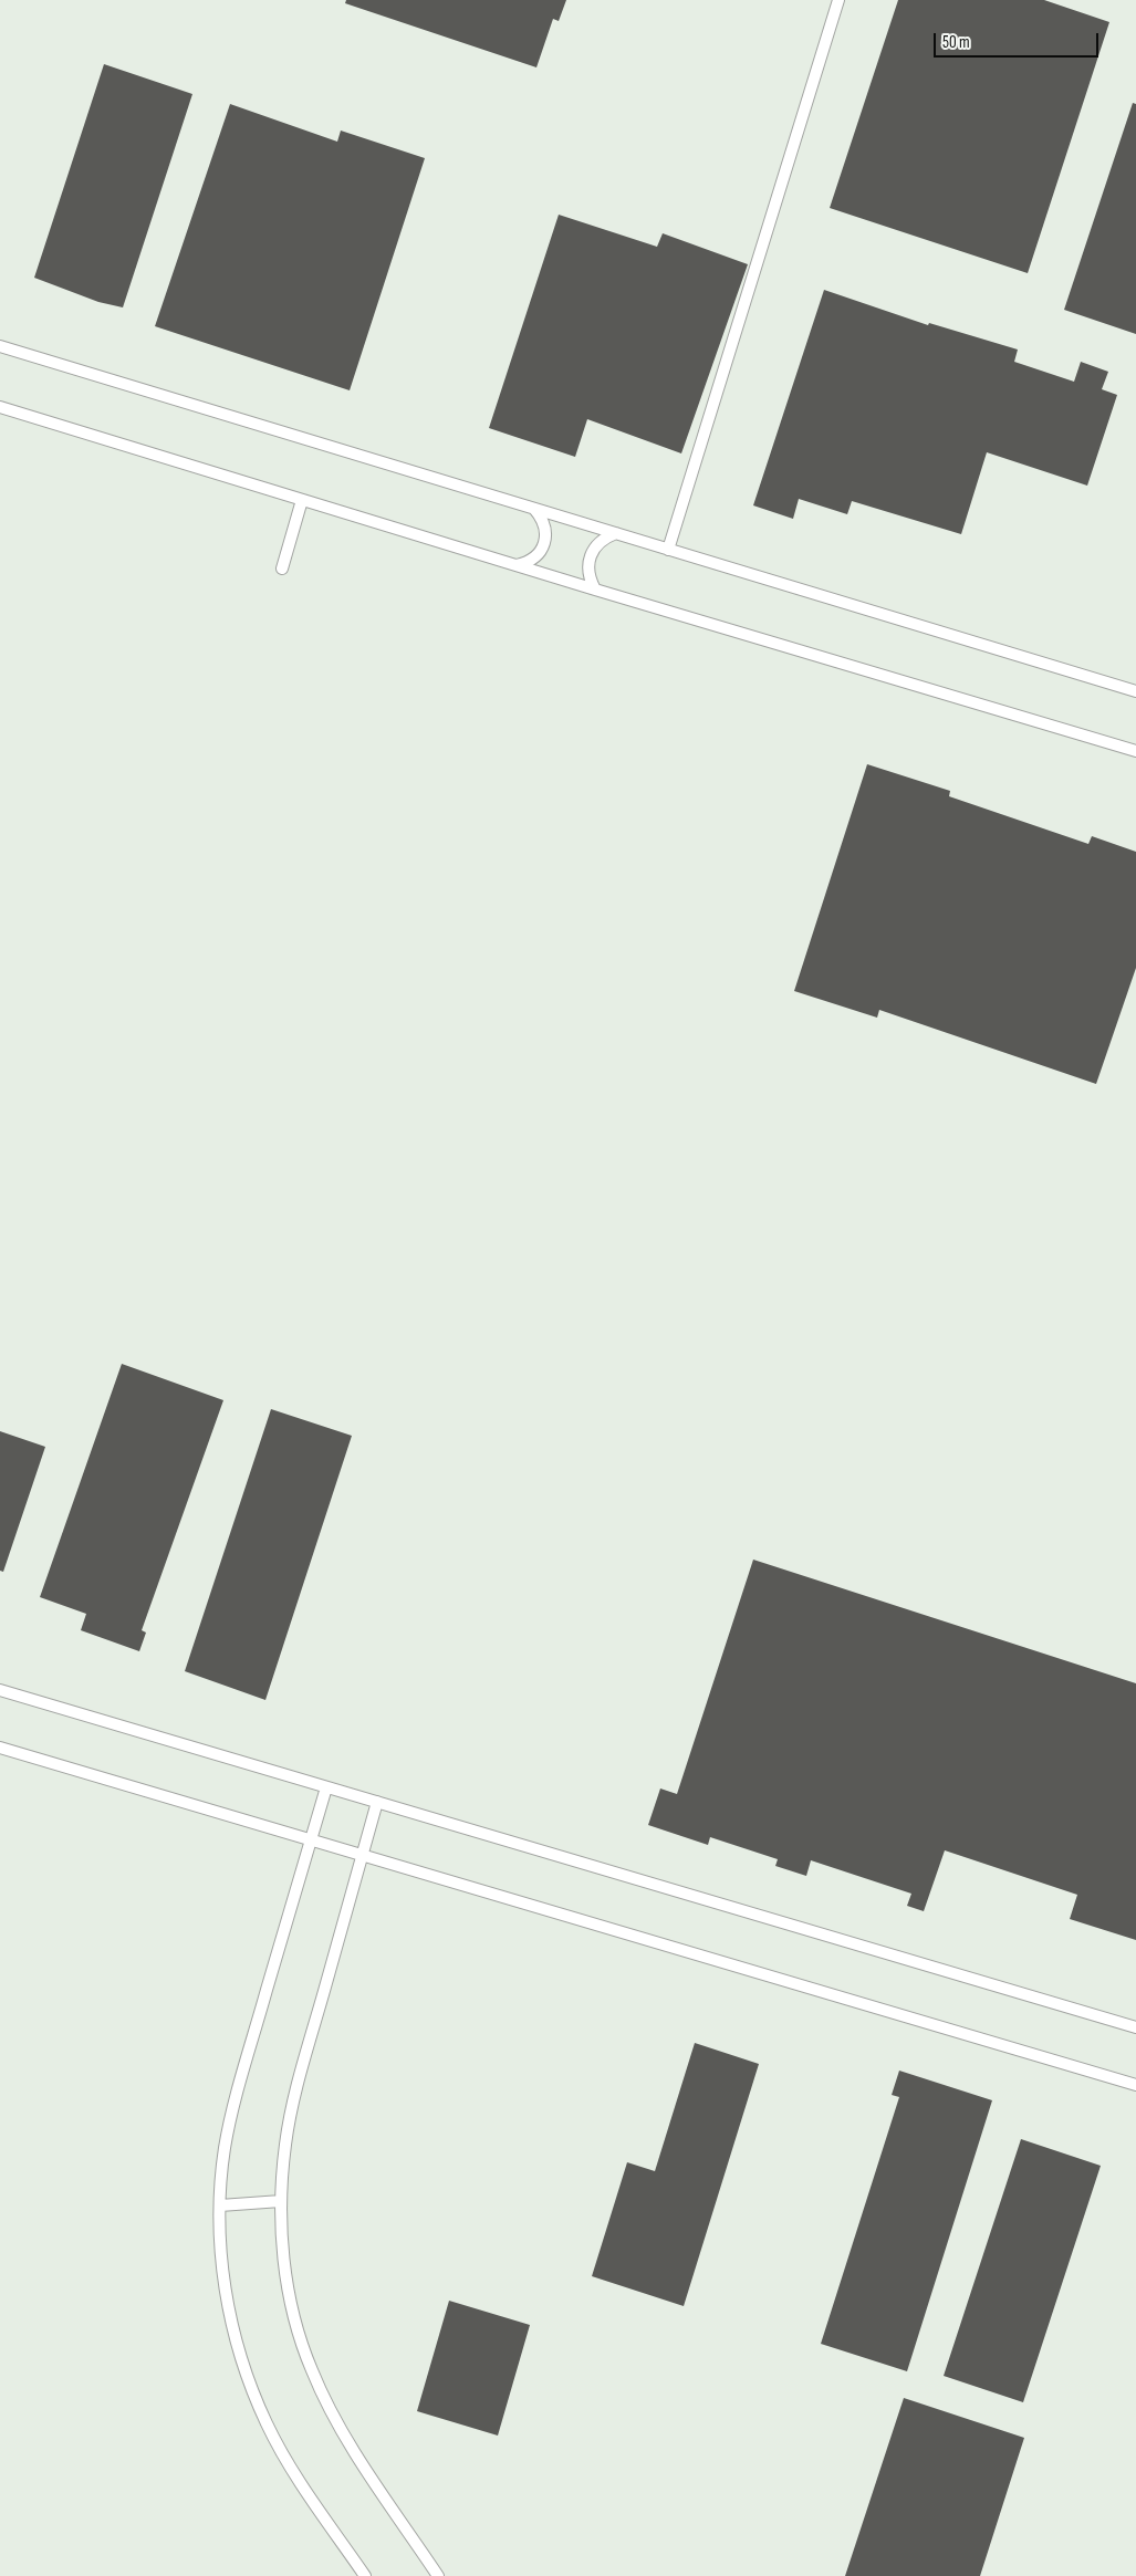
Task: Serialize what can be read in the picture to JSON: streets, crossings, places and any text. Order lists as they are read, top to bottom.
{
  "scale_bar": "50 m"
}
